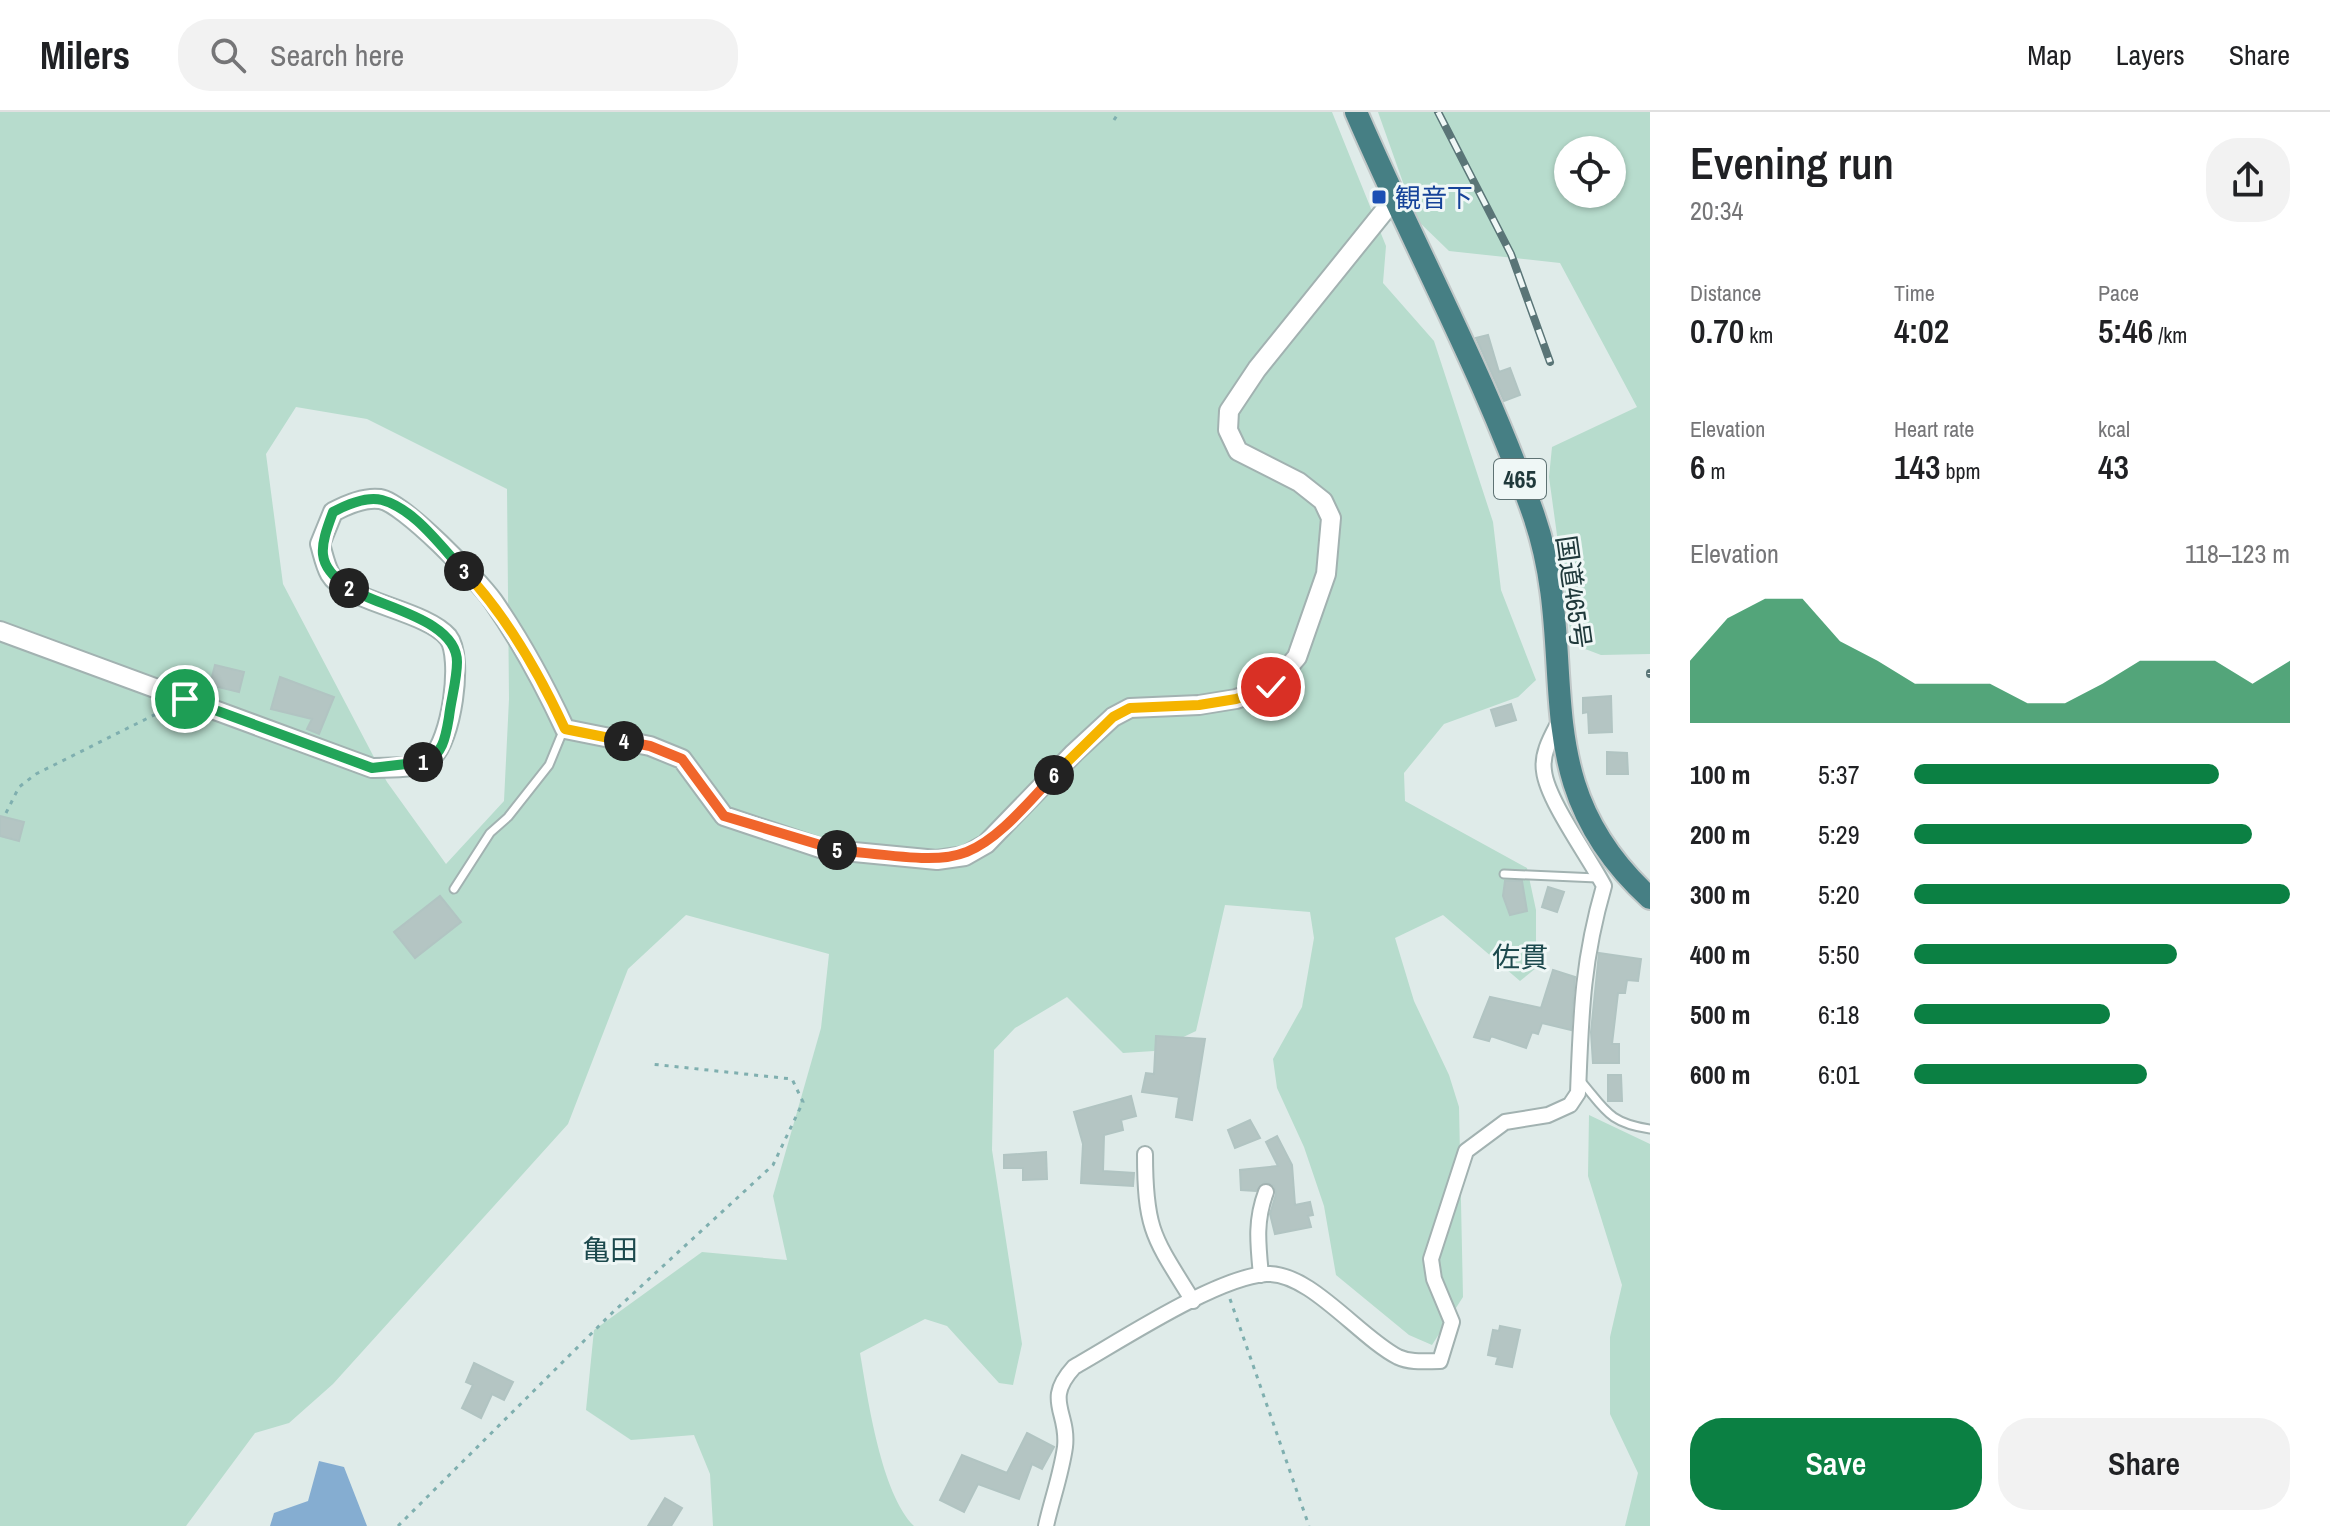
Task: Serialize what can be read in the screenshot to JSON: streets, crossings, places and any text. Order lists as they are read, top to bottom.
{
  "streets": {
    "highway": ["465", "国道465号"]
  },
  "districts": ["佐貫", "亀田"],
  "places": {
    "transit": ["観音下"]
  },
  "page": {
    "header": "Milers",
    "search": "Search here",
    "nav": ["Map", "Layers", "Share"],
    "heading": ["Evening run", "20:34"],
    "stats": [
      ["Distance", "0.70 km"],
      ["Time", "4:02"],
      ["Pace", "5:46 /km"],
      ["Elevation", "6 m"],
      ["Heart rate", "143 bpm"],
      ["kcal", "43"]
    ],
    "chart": ["Elevation", "118–123 m"],
    "pins": [
      "3",
      "2",
      "4",
      "1",
      "6",
      "5"
    ],
    "list": [
      {
        "name": "100 m",
        "note": "5:37"
      },
      {
        "name": "200 m",
        "note": "5:29"
      },
      {
        "name": "300 m",
        "note": "5:20"
      },
      {
        "name": "400 m",
        "note": "5:50"
      },
      {
        "name": "500 m",
        "note": "6:18"
      },
      {
        "name": "600 m",
        "note": "6:01"
      }
    ],
    "buttons": ["Save", "Share"]
  }
}
